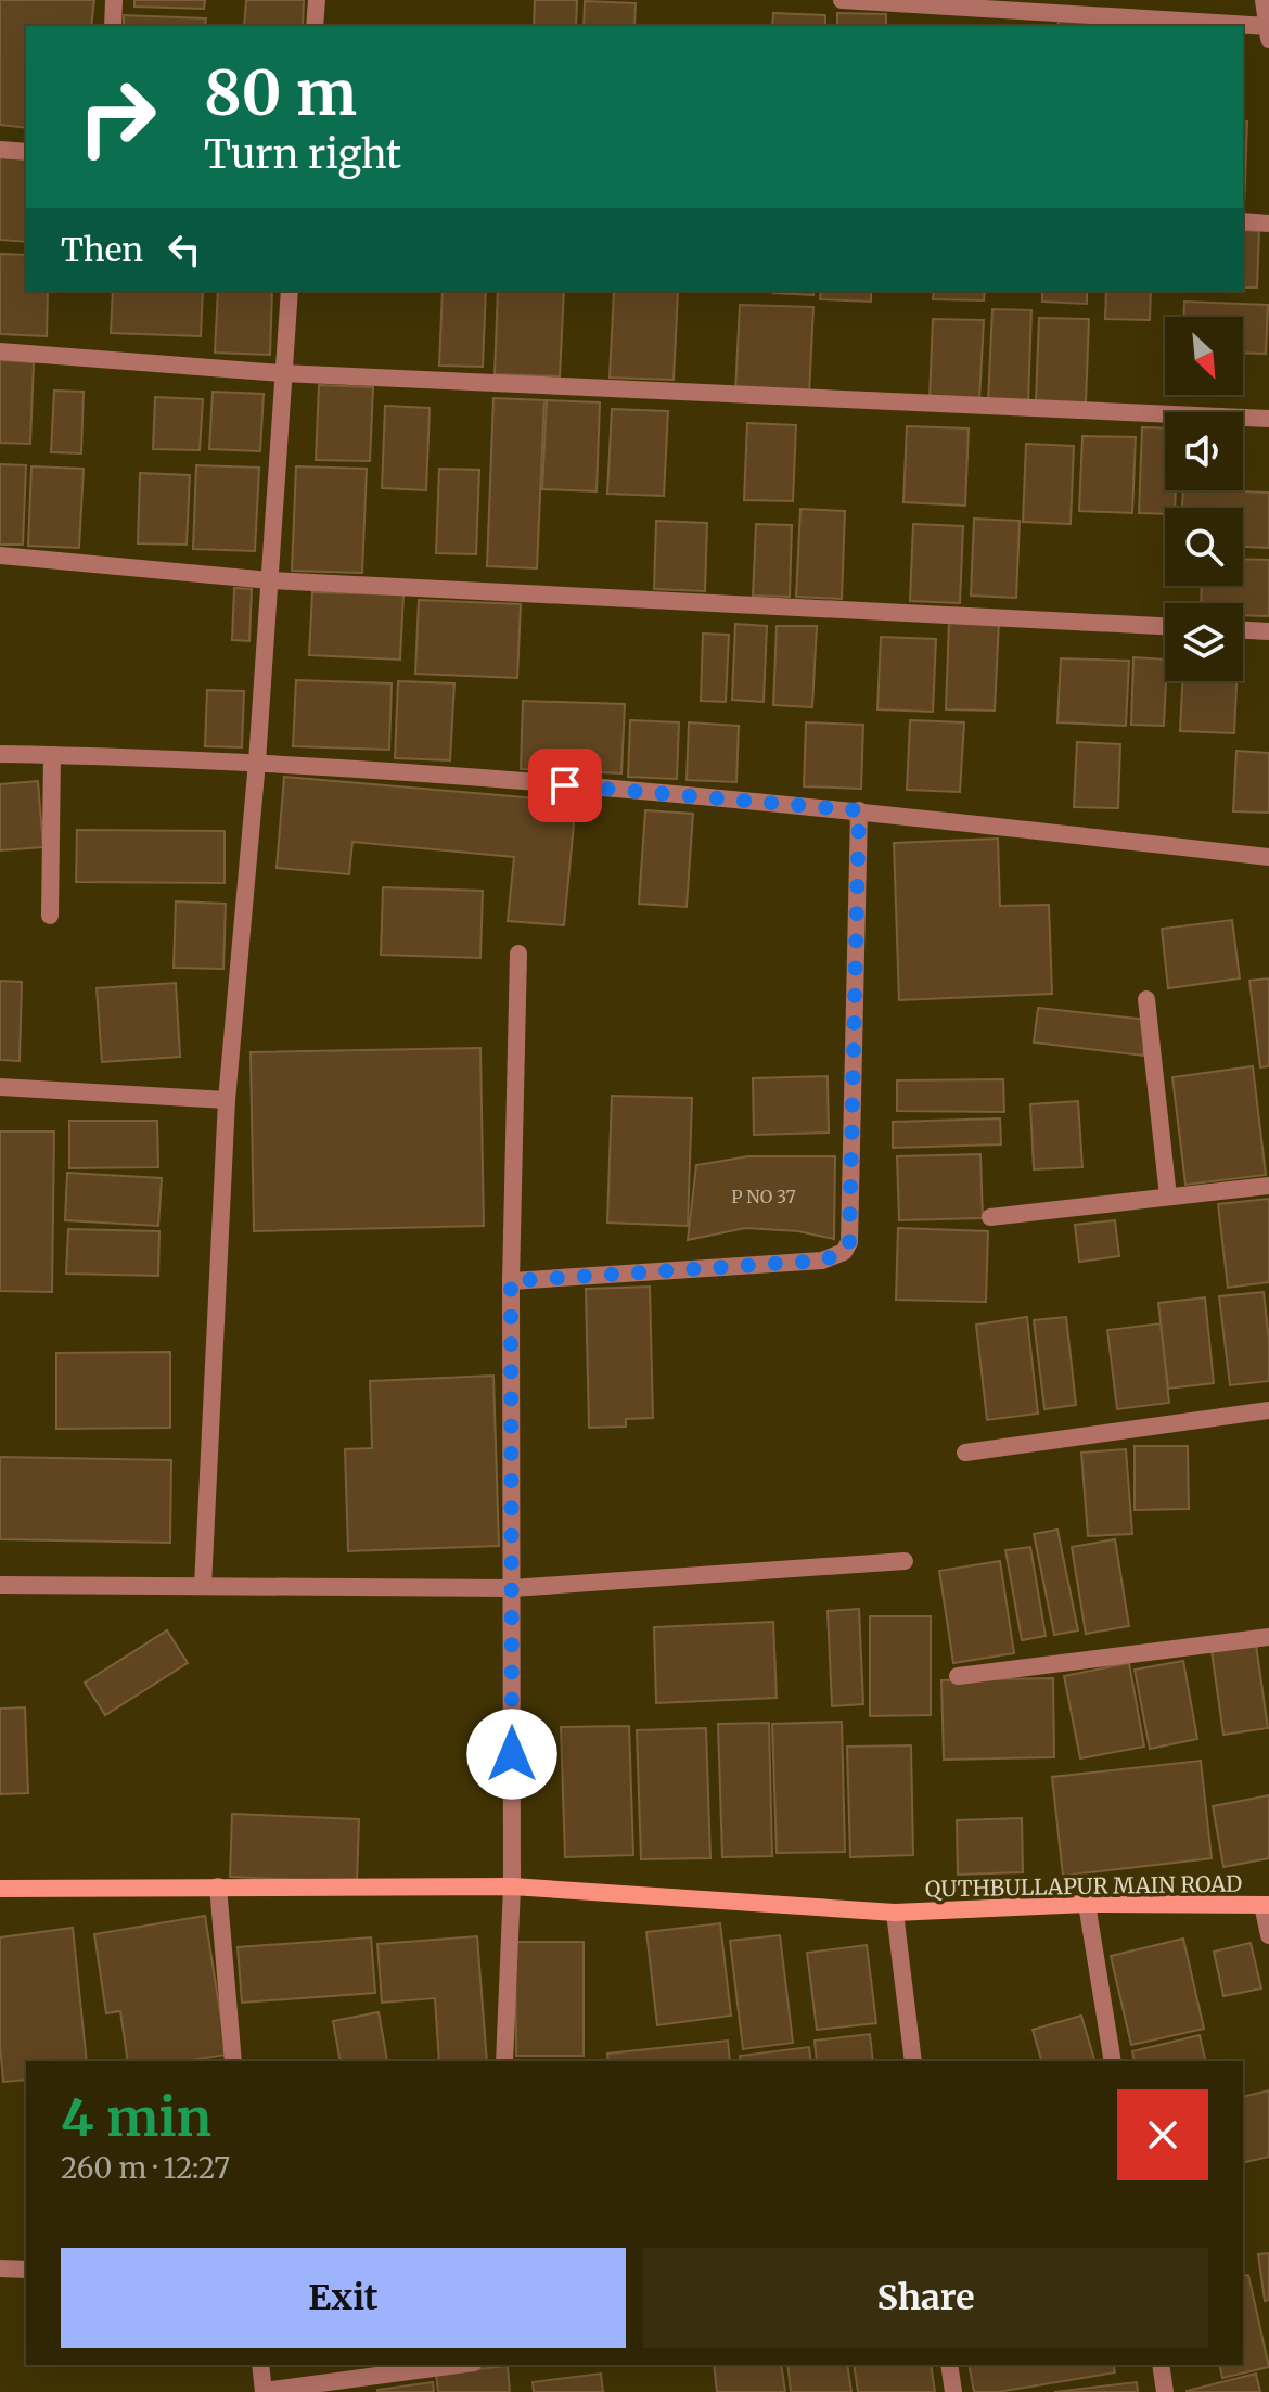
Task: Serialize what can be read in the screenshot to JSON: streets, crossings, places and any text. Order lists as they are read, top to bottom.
{
  "streets": {
    "main road": ["QUTHBULLAPUR MAIN ROAD"]
  },
  "house_numbers": ["P NO 37"],
  "north": "bottom right",
  "page": {
    "turn": ["80 m", "Turn right"],
    "then": "Then",
    "heading": ["4 min", "260 m · 12:27"],
    "buttons": ["Exit", "Share"]
  }
}
